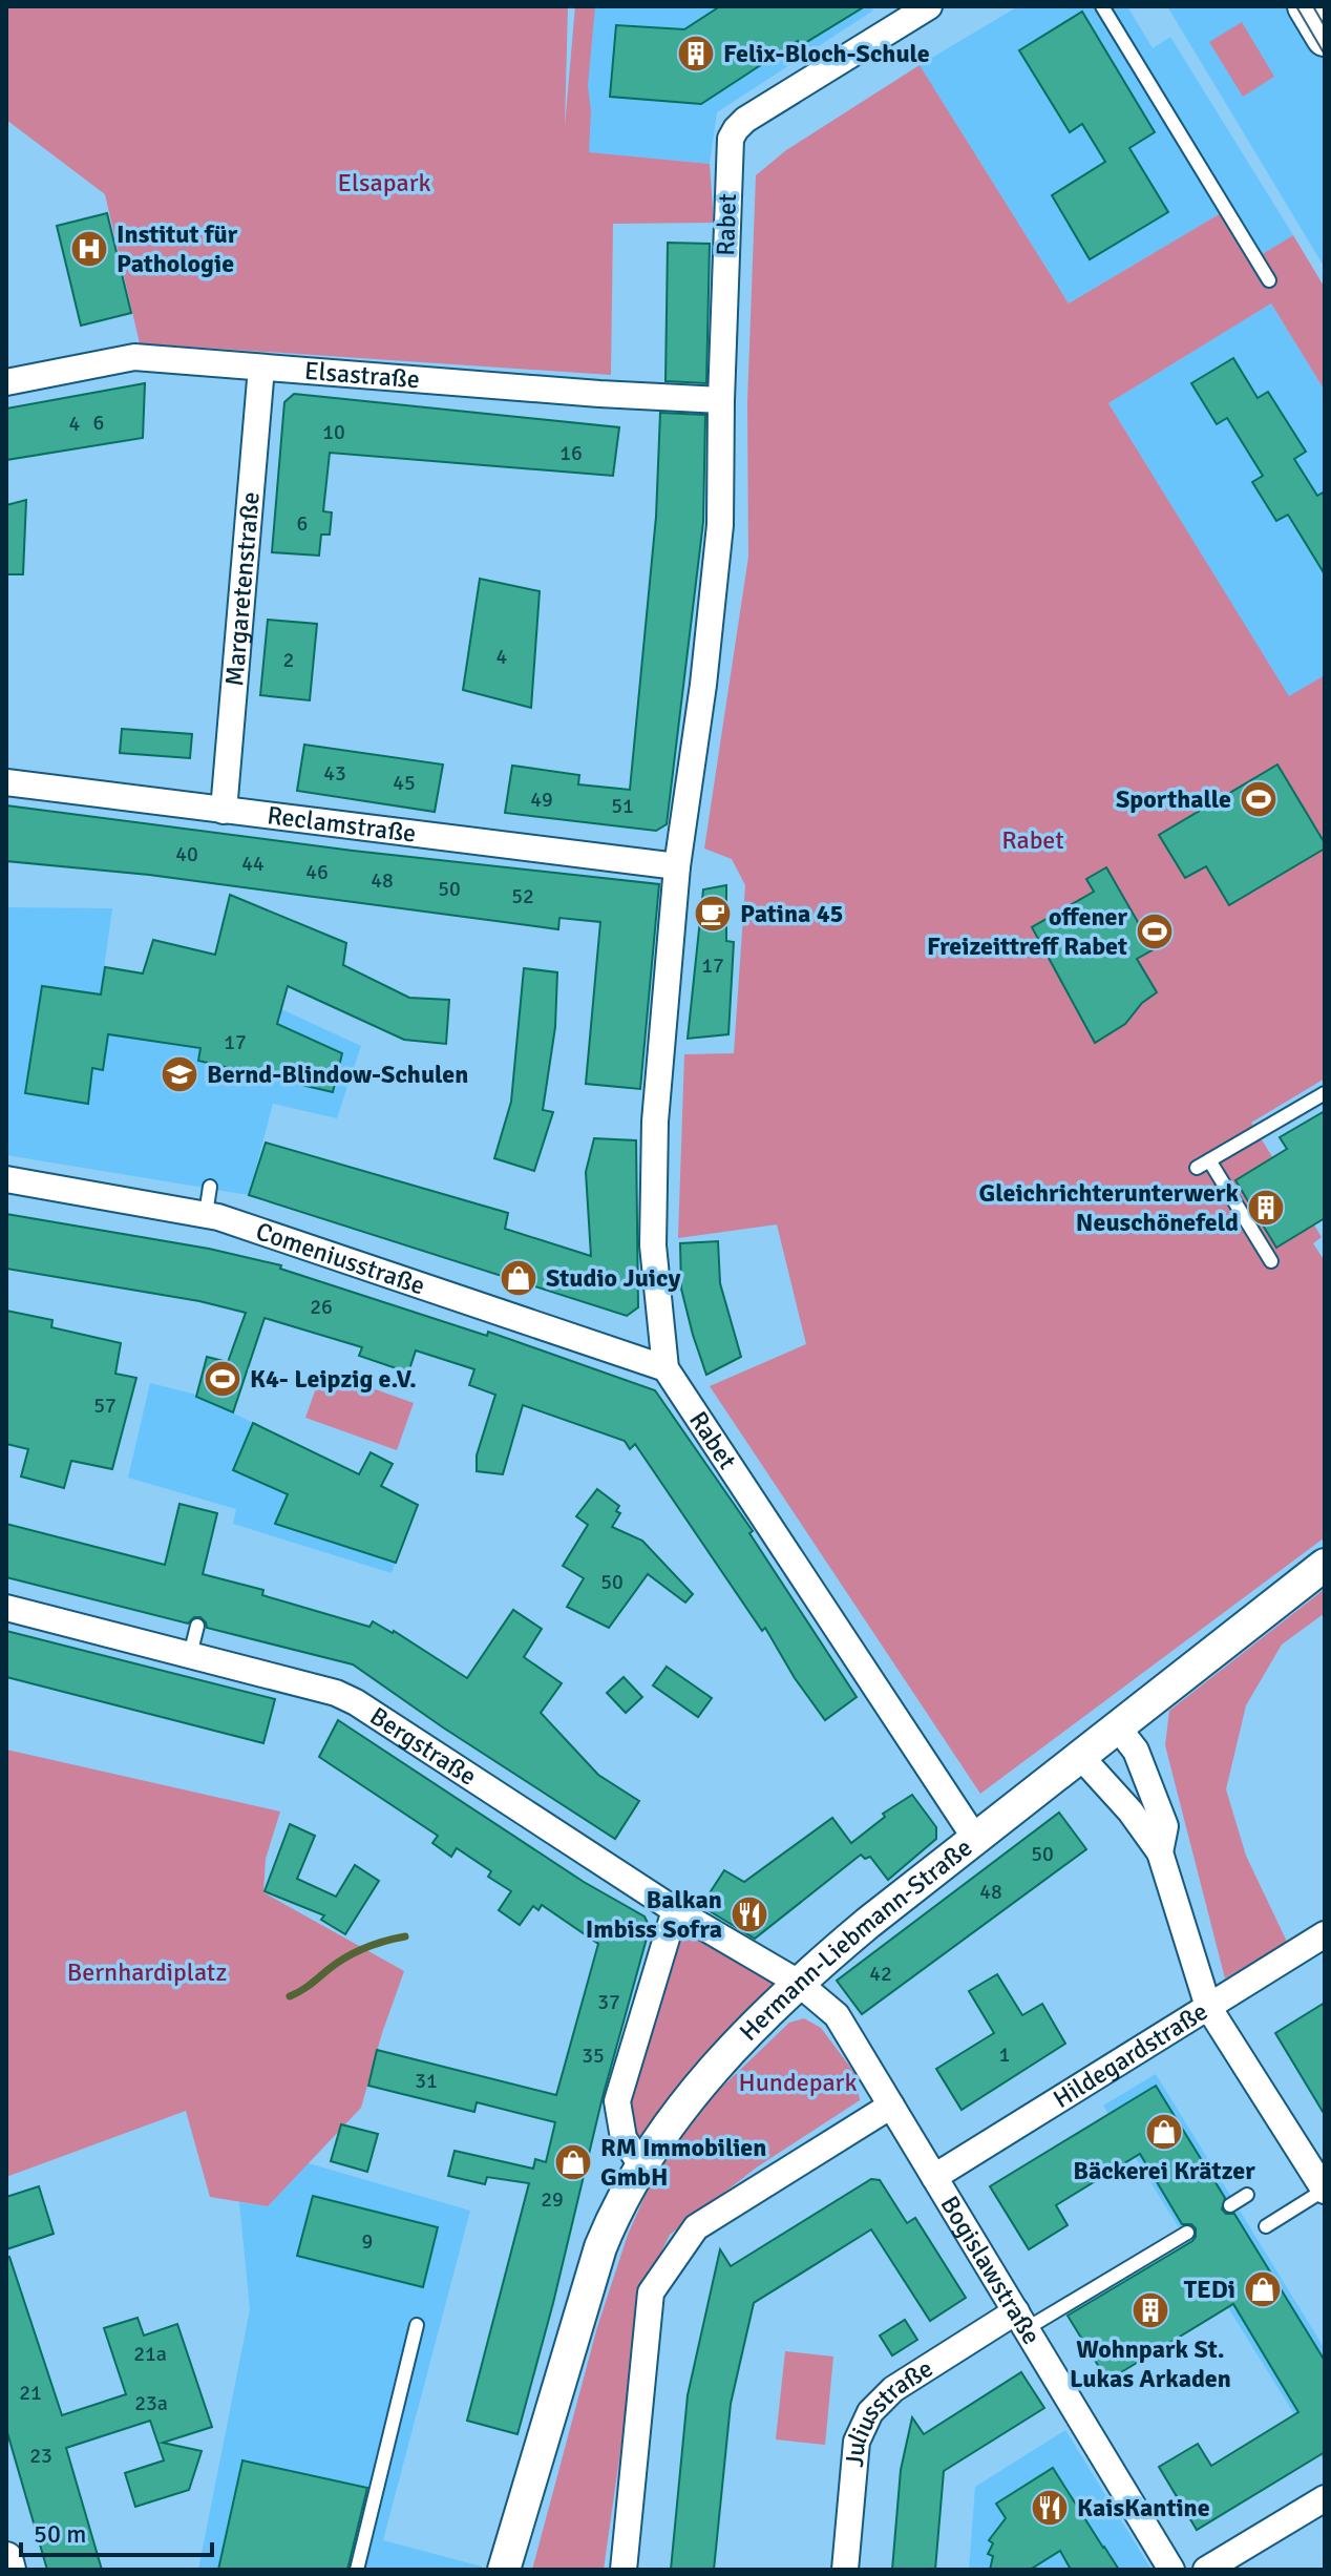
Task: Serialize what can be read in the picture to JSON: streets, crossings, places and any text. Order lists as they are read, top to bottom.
{
  "streets": {
    "street": [
      "Rabet",
      "Elsastraße",
      "Margaretenstraße",
      "Reclamstraße",
      "Comeniusstraße",
      "Bergstraße",
      "Hermann-Liebmann-Straße",
      "Hildegardstraße",
      "Bogislawstraße",
      "Juliusstraße"
    ]
  },
  "crossings": [
    ["Rabet", "Elsastraße"],
    ["Rabet", "Reclamstraße"],
    ["Rabet", "Comeniusstraße"],
    ["Rabet", "Hermann-Liebmann-Straße"],
    ["Elsastraße", "Margaretenstraße"],
    ["Margaretenstraße", "Reclamstraße"],
    ["Bergstraße", "Hermann-Liebmann-Straße"],
    ["Bergstraße", "Bogislawstraße"],
    ["Hermann-Liebmann-Straße", "Bogislawstraße"],
    ["Hildegardstraße", "Bogislawstraße"],
    ["Bogislawstraße", "Juliusstraße"]
  ],
  "parks": [
    "Elsapark",
    "Rabet",
    "Bernhardiplatz",
    "Hundepark"
  ],
  "places": {
    "building": ["Felix-Bloch-Schule", "Gleichrichterunterwerk Neuschönefeld", "Wohnpark St. Lukas Arkaden"],
    "hospital": ["Institut für Pathologie"],
    "sports": ["Sporthalle", "offener Freizeittreff Rabet", "K4- Leipzig e.V."],
    "cafe": ["Patina 45"],
    "school or university": ["Bernd-Blindow-Schulen"],
    "shop": [
      "Studio Juicy",
      "Bäckerei Krätzer",
      "RM Immobilien GmbH",
      "TEDi"
    ],
    "restaurant": ["Balkan Imbiss Sofra", "KaisKantine"]
  },
  "house_numbers": [
    "6",
    "4",
    "10",
    "16",
    "6",
    "4",
    "2",
    "43",
    "45",
    "49",
    "51",
    "40",
    "44",
    "46",
    "48",
    "50",
    "52",
    "17",
    "17",
    "26",
    "57",
    "50",
    "50",
    "48",
    "42",
    "37",
    "1",
    "35",
    "31",
    "29",
    "9",
    "21a",
    "21",
    "23a",
    "23"
  ],
  "scale_bar": "50 m"
}
